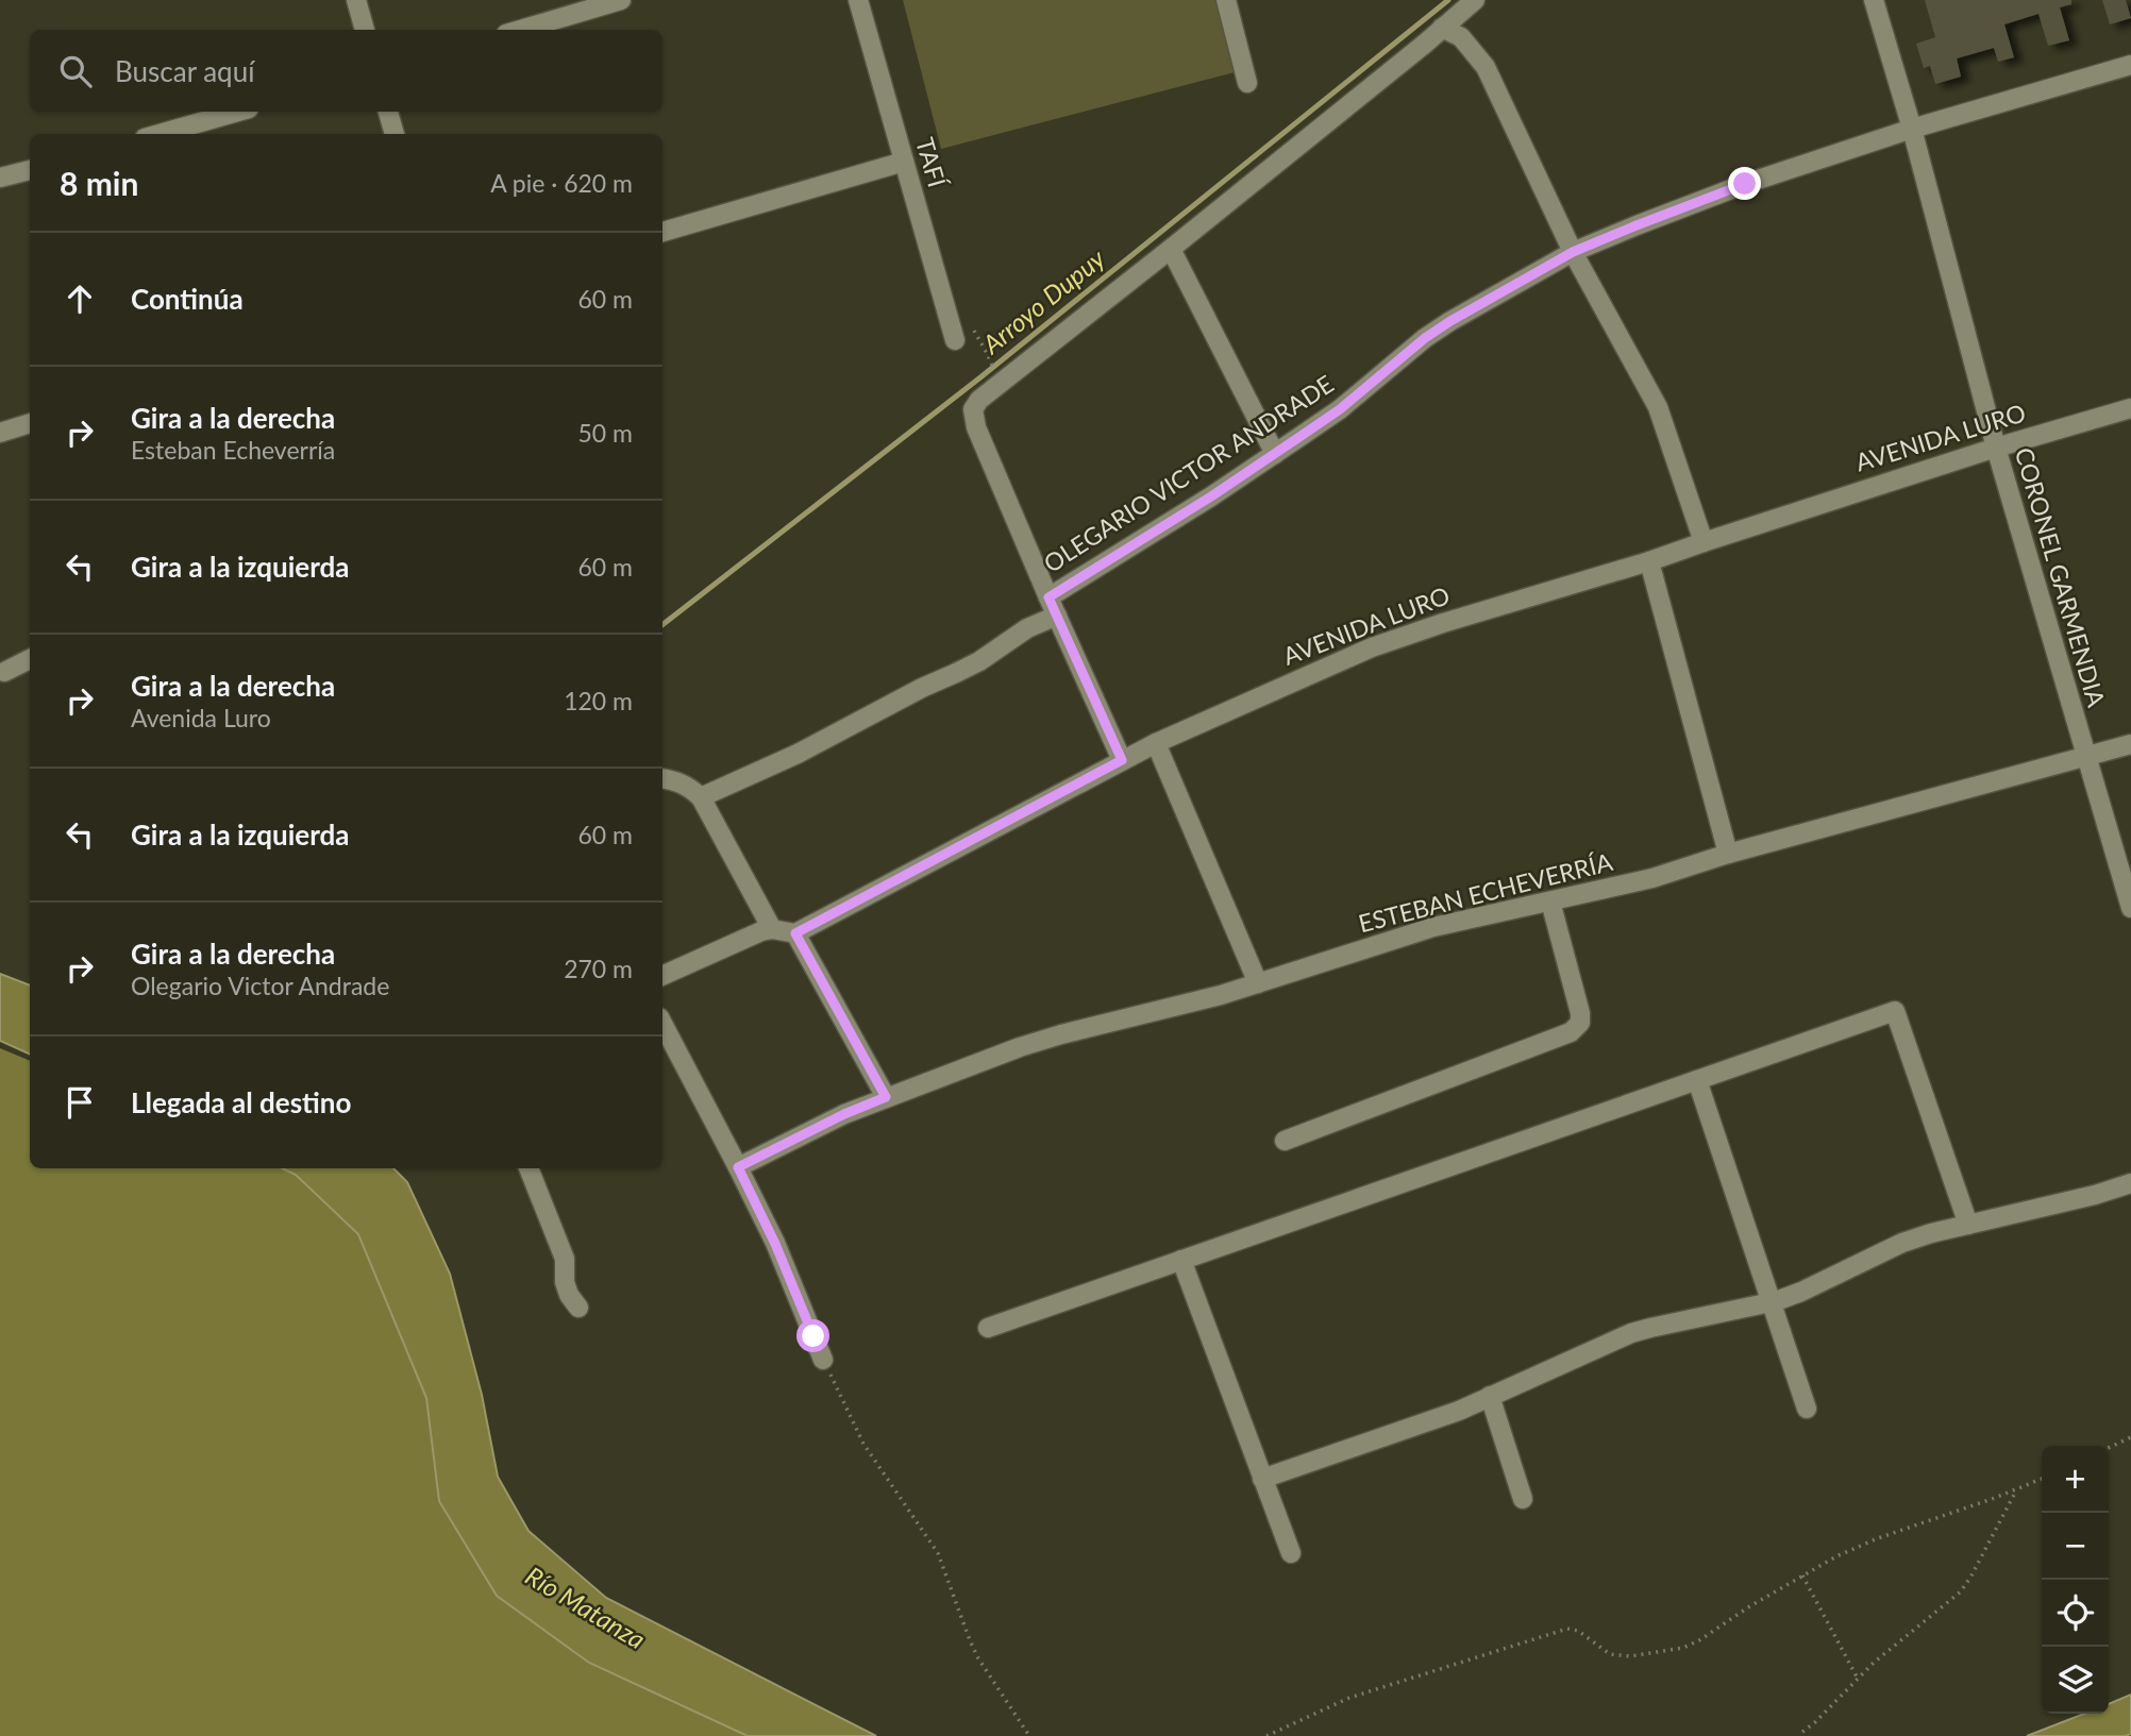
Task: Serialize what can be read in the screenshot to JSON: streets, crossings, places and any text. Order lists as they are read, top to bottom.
{
  "streets": {
    "street": [
      "TAFÍ",
      "AVENIDA LURO",
      "OLEGARIO VICTOR ANDRADE",
      "CORONEL GARMENDIA",
      "ESTEBAN ECHEVERRÍA"
    ]
  },
  "crossings": [
    ["AVENIDA LURO", "CORONEL GARMENDIA"],
    ["OLEGARIO VICTOR ANDRADE", "CORONEL GARMENDIA"],
    ["CORONEL GARMENDIA", "ESTEBAN ECHEVERRÍA"]
  ],
  "water": ["Arroyo Dupuy", "Río Matanza"],
  "page": {
    "search": "Buscar aquí",
    "heading": ["8 min", "A pie · 620 m"],
    "list": [
      ["Continúa", "60 m"],
      ["Gira a la derecha", "Esteban Echeverría", "50 m"],
      ["Gira a la izquierda", "60 m"],
      ["Gira a la derecha", "Avenida Luro", "120 m"],
      ["Gira a la izquierda", "60 m"],
      ["Gira a la derecha", "Olegario Victor Andrade", "270 m"],
      "Llegada al destino"
    ],
    "map_buttons": ["+", "−"]
  }
}
